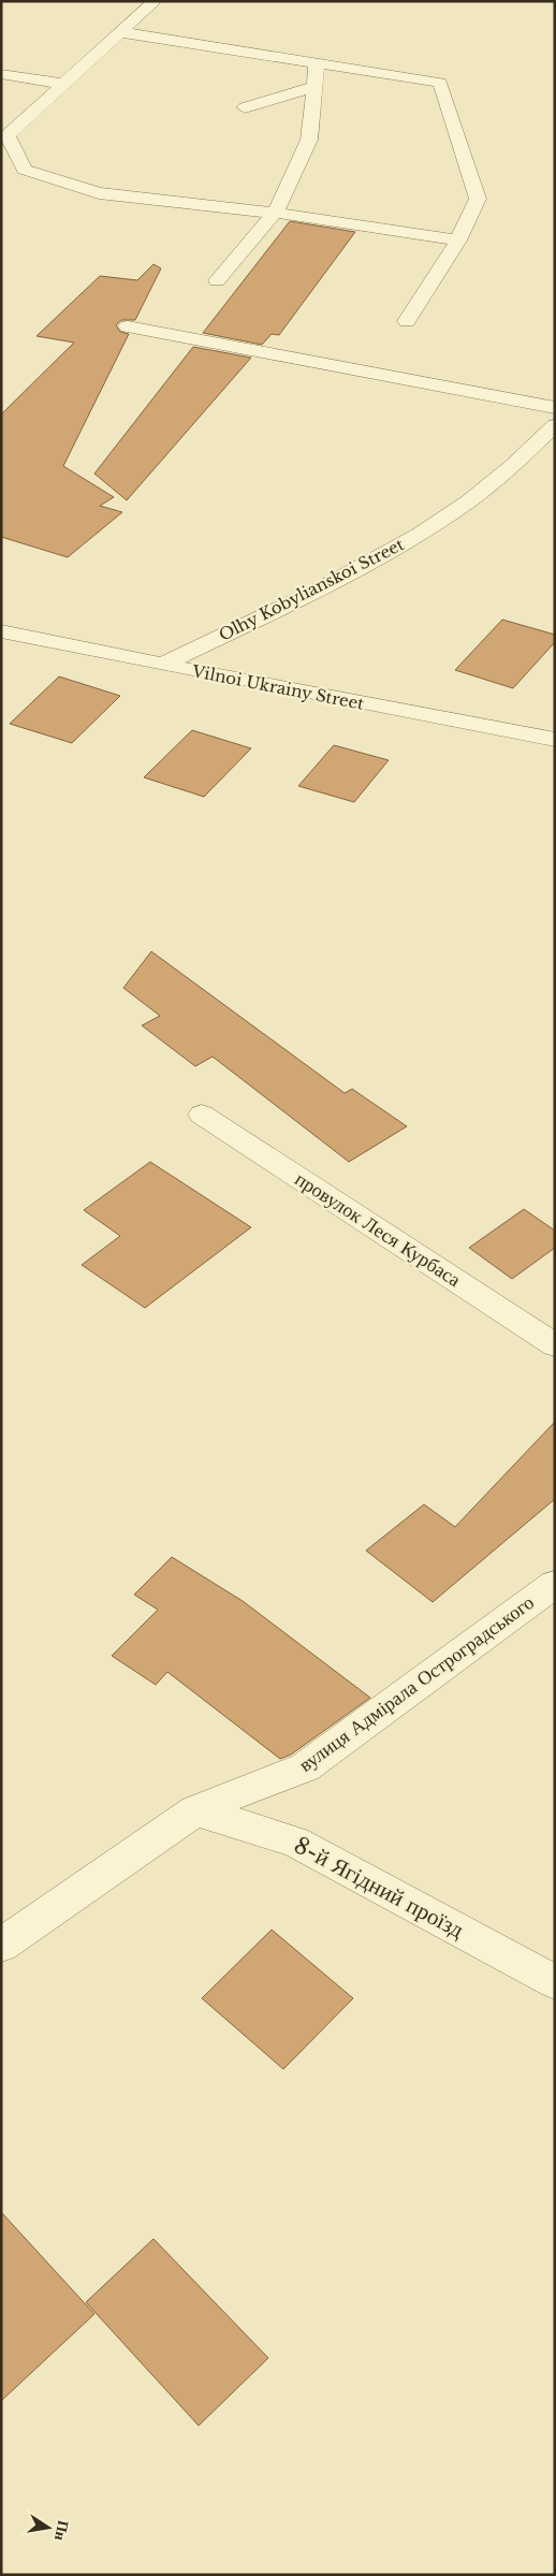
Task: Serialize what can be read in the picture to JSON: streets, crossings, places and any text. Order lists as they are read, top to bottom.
{
  "streets": {
    "street": [
      "Olhy Kobylianskoi Street",
      "Vilnoi Ukrainy Street",
      "провулок Леся Курбаса",
      "вулиця Адмірала Остроградського",
      "8-й Ягідний проїзд"
    ]
  },
  "crossings": [
    ["Olhy Kobylianskoi Street", "Vilnoi Ukrainy Street"],
    ["вулиця Адмірала Остроградського", "8-й Ягідний проїзд"]
  ],
  "north": "right"
}
